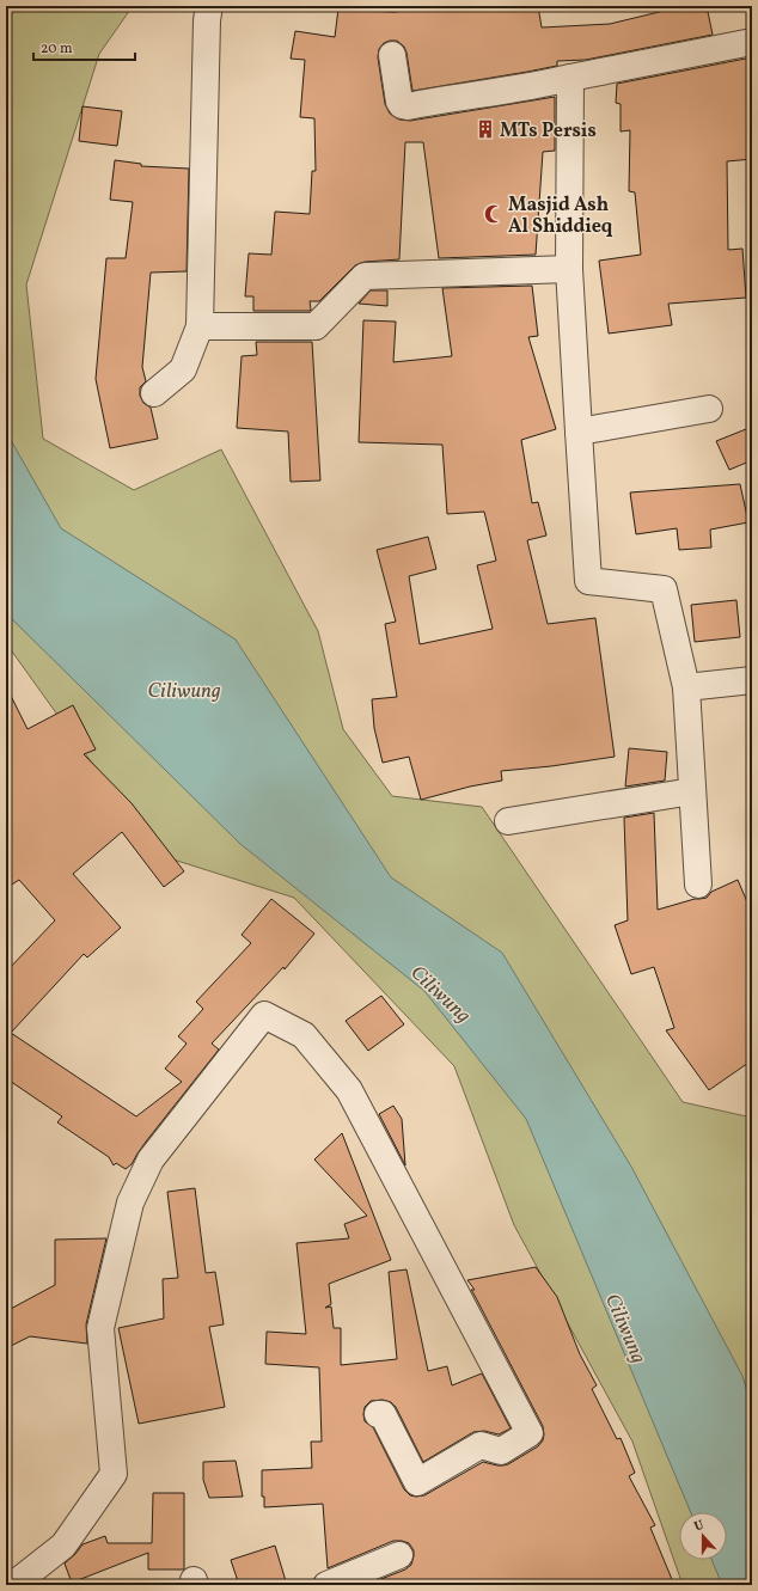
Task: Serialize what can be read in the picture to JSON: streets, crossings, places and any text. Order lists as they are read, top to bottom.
{
  "water": ["Ciliwung"],
  "places": {
    "building": ["MTs Persis"],
    "mosque": ["Masjid Ash Al Shiddieq"]
  },
  "scale_bar": "20 m",
  "north": "top"
}
